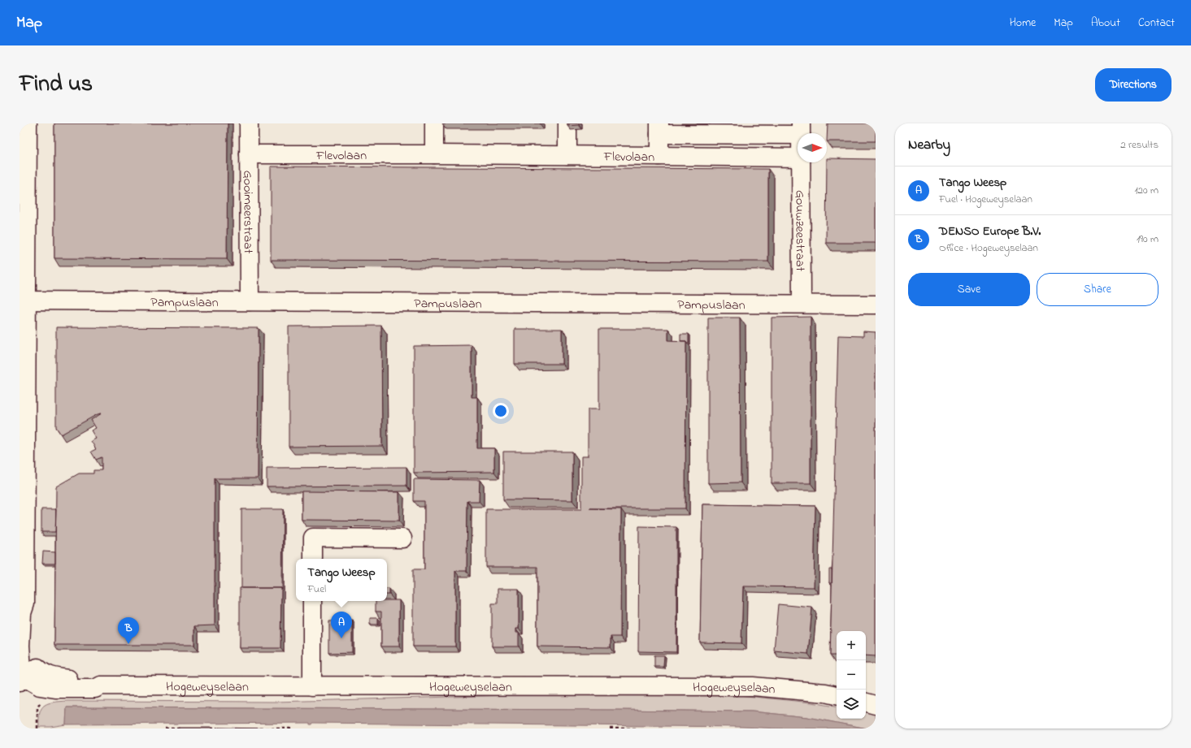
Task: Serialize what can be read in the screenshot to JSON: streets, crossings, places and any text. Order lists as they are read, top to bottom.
{
  "streets": {
    "street": [
      "Flevolaan",
      "Gooimeerstraat",
      "Gouwzeestraat",
      "Pampuslaan",
      "Hogeweyselaan"
    ]
  },
  "crossings": [
    ["Flevolaan", "Gooimeerstraat"],
    ["Flevolaan", "Gouwzeestraat"],
    ["Gooimeerstraat", "Pampuslaan"],
    ["Gouwzeestraat", "Pampuslaan"]
  ],
  "north": "right",
  "page": {
    "header": "Map",
    "nav": [
      "Home",
      "Map",
      "About",
      "Contact"
    ],
    "title": "Find us",
    "buttons": [
      "Directions",
      ["Save", "Share"]
    ],
    "heading": ["Nearby", "2 results"],
    "list": [
      {
        "mark": "A",
        "name": "Tango Weesp",
        "note": "Fuel · Hogeweyselaan",
        "value": "120 m"
      },
      {
        "mark": "B",
        "name": "DENSO Europe B.V.",
        "note": "Office · Hogeweyselaan",
        "value": "190 m"
      }
    ],
    "popup": ["Tango Weesp", "Fuel"],
    "pins": ["A", "B"],
    "map_buttons": ["+", "−"]
  }
}
